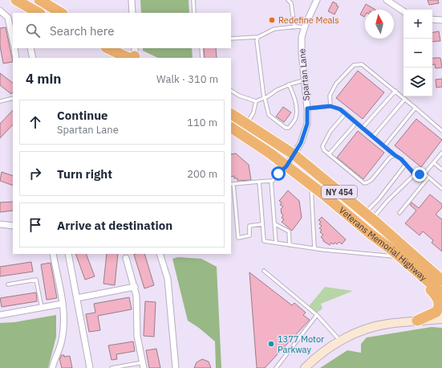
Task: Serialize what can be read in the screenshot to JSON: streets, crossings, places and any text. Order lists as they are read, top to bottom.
{
  "streets": {
    "highway": ["NY 454", "Veterans Memorial Highway"],
    "street": ["Spartan Lane"]
  },
  "crossings": [
    ["Spartan Lane", "Veterans Memorial Highway"]
  ],
  "places": ["Redefine Meals", "1377 Motor Parkway"],
  "north": "top",
  "page": {
    "map_buttons": ["+", "−"],
    "search": "Search here",
    "heading": ["4 min", "Walk · 310 m"],
    "list": [
      ["Continue", "Spartan Lane", "110 m"],
      ["Turn right", "200 m"],
      "Arrive at destination"
    ]
  }
}
